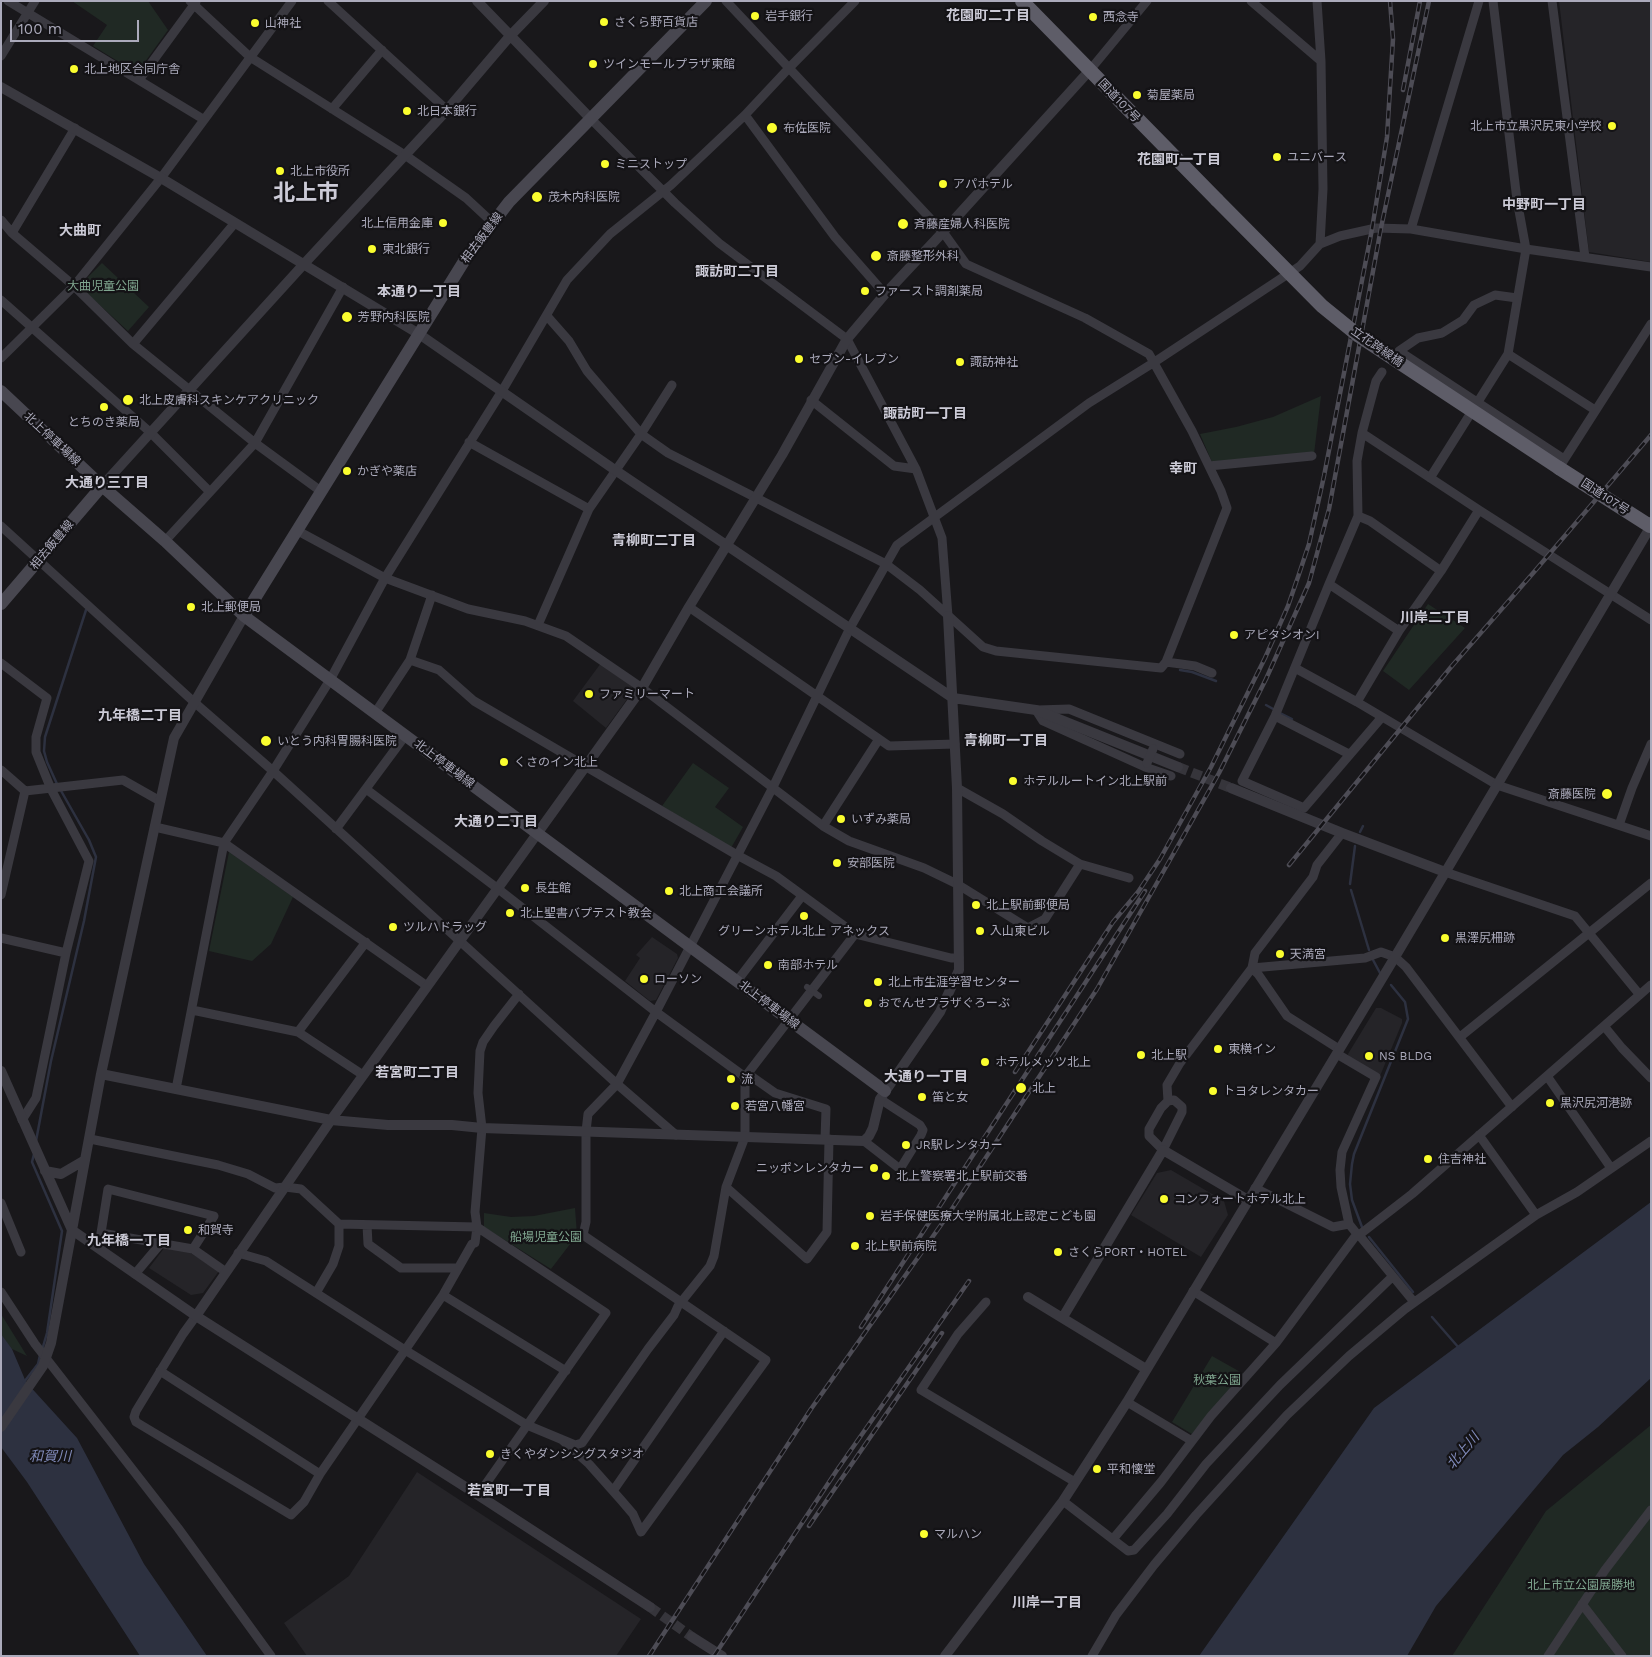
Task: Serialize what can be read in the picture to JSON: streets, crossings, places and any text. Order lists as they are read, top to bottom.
{
  "streets": {
    "highway": ["国道107号", "立花跨線橋"],
    "main road": ["相去飯豊線", "北上停車場線"]
  },
  "crossings": [
    ["国道107号", "立花跨線橋"],
    ["相去飯豊線", "北上停車場線"]
  ],
  "districts": [
    "花園町二丁目",
    "花園町一丁目",
    "北上市",
    "中野町一丁目",
    "大曲町",
    "諏訪町二丁目",
    "本通り一丁目",
    "諏訪町一丁目",
    "幸町",
    "大通り三丁目",
    "青柳町二丁目",
    "川岸二丁目",
    "九年橋二丁目",
    "青柳町一丁目",
    "大通り二丁目",
    "若宮町二丁目",
    "大通り一丁目",
    "九年橋一丁目",
    "若宮町一丁目",
    "川岸一丁目"
  ],
  "water": ["北上川", "和賀川"],
  "parks": [
    "大曲児童公園",
    "船場児童公園",
    "秋葉公園",
    "北上市立公園展勝地"
  ],
  "places": [
    "岩手銀行",
    "西念寺",
    "さくら野百貨店",
    "山神社",
    "ツインモールプラザ東館",
    "北上地区合同庁舎",
    "菊屋薬局",
    "北日本銀行",
    "北上市立黒沢尻東小学校",
    "布佐医院",
    "ユニバース",
    "ミニストップ",
    "北上市役所",
    "アパホテル",
    "茂木内科医院",
    "北上信用金庫",
    "斉藤産婦人科医院",
    "東北銀行",
    "斎藤整形外科",
    "ファースト調剤薬局",
    "芳野内科医院",
    "セブン-イレブン",
    "諏訪神社",
    "北上皮膚科スキンケアクリニック",
    "とちのき薬局",
    "かぎや薬店",
    "北上郵便局",
    "アピタシオンI",
    "ファミリーマート",
    "いとう内科胃腸科医院",
    "くさのイン北上",
    "ホテルルートイン北上駅前",
    "斎藤医院",
    "いずみ薬局",
    "安部医院",
    "長生館",
    "北上商工会議所",
    "北上駅前郵便局",
    "北上聖書バプテスト教会",
    "グリーンホテル北上 アネックス",
    "ツルハドラッグ",
    "入山東ビル",
    "黒澤尻柵跡",
    "天満宮",
    "南部ホテル",
    "ローソン",
    "北上市生涯学習センター",
    "おでんせプラザぐろーぶ",
    "東横イン",
    "北上駅",
    "NS BLDG",
    "ホテルメッツ北上",
    "流",
    "北上",
    "トヨタレンタカー",
    "笛と女",
    "黒沢尻河港跡",
    "若宮八幡宮",
    "JR駅レンタカー",
    "住吉神社",
    "ニッポンレンタカー",
    "北上警察署北上駅前交番",
    "コンフォートホテル北上",
    "岩手保健医療大学附属北上認定こども園",
    "和賀寺",
    "北上駅前病院",
    "さくらPORT・HOTEL",
    "きくやダンシングスタジオ",
    "平和懐堂",
    "マルハン"
  ],
  "scale_bar": "100 m"
}
